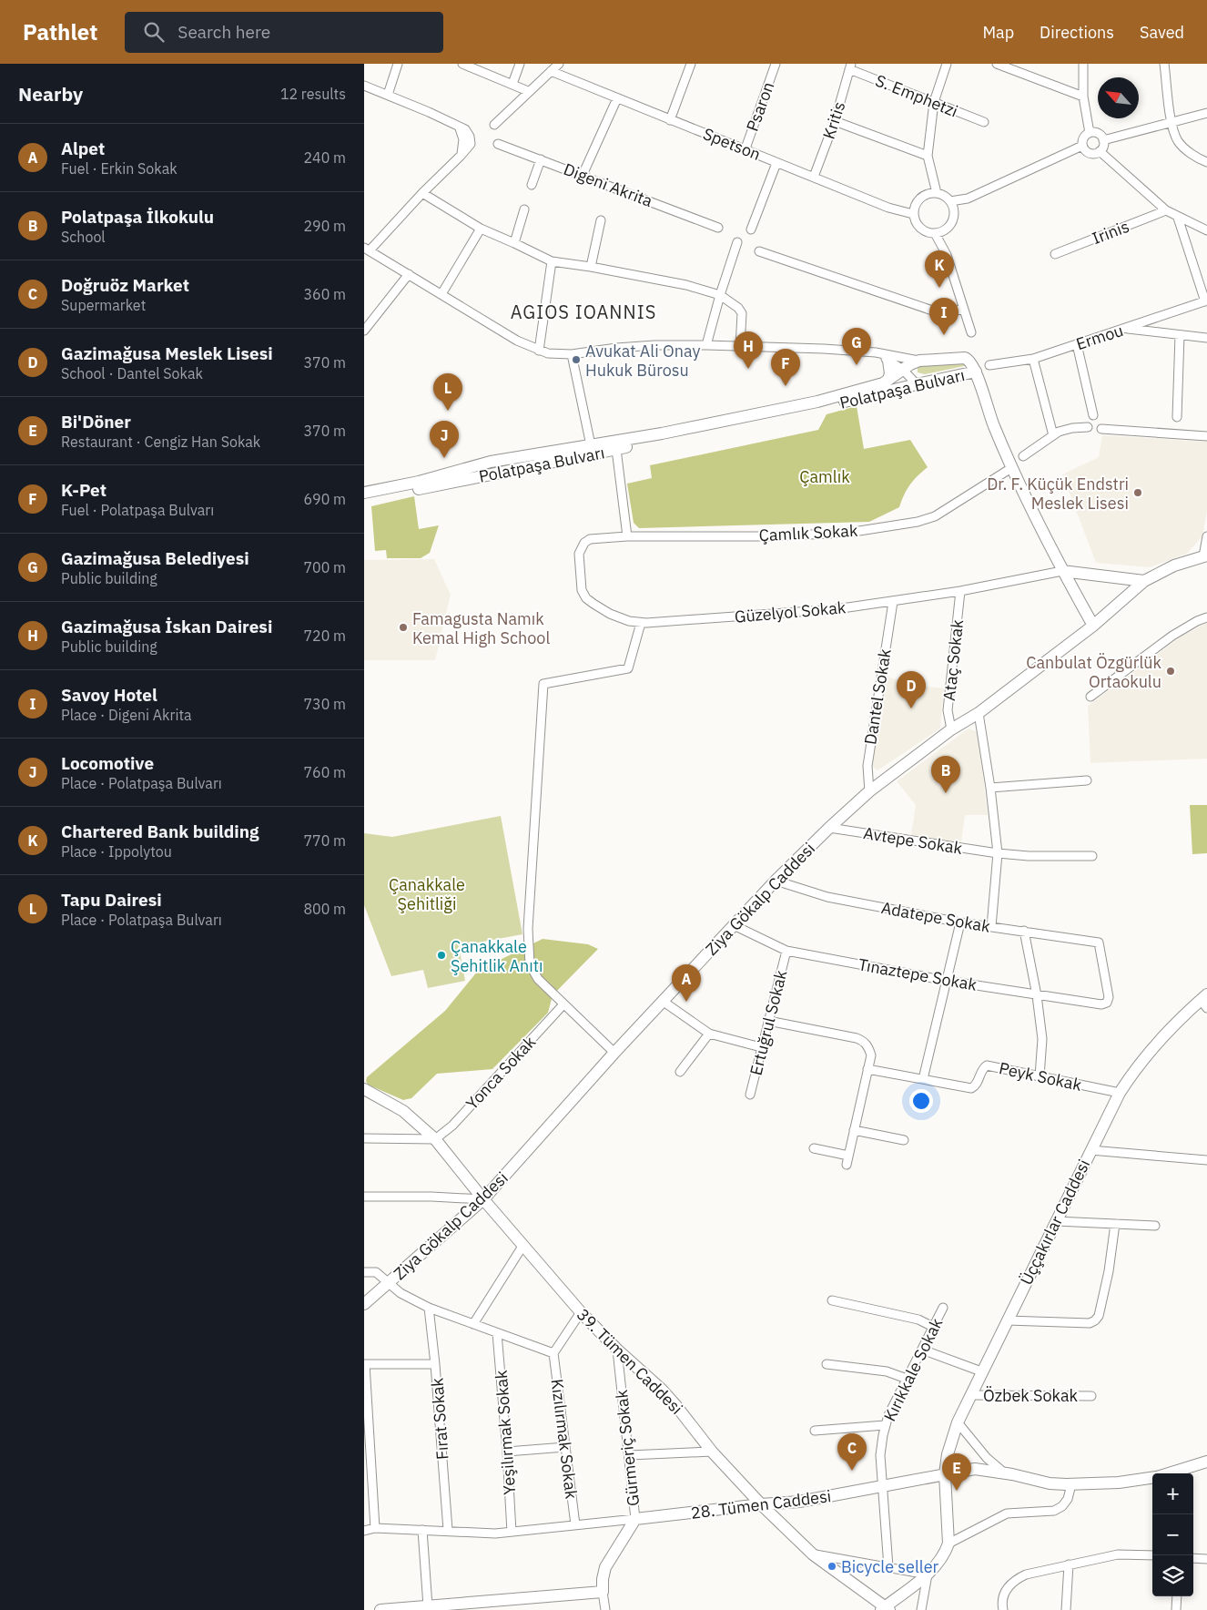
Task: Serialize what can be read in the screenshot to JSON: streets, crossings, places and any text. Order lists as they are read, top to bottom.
{
  "streets": {
    "main road": [
      "Polatpaşa Bulvarı",
      "Ziya Gökalp Caddesi",
      "Üççakırlar Caddesi",
      "39. Tümen Caddesi",
      "28. Tümen Caddesi"
    ],
    "street": [
      "S. Emphetzi",
      "Psaron",
      "Kritis",
      "Spetson",
      "Digeni Akrita",
      "Irinis",
      "Ermou",
      "Çamlık Sokak",
      "Güzelyol Sokak",
      "Ataç Sokak",
      "Dantel Sokak",
      "Avtepe Sokak",
      "Adatepe Sokak",
      "Tınaztepe Sokak",
      "Ertuğrul Sokak",
      "Yonca Sokak",
      "Peyk Sokak",
      "Kırıkkale Sokak",
      "Özbek Sokak",
      "Fırat Sokak",
      "Yeşilırmak Sokak",
      "Kızılırmak Sokak",
      "Gürmeriç Sokak"
    ]
  },
  "crossings": [
    ["S. Emphetzi", "Kritis"],
    ["Psaron", "Spetson"],
    ["Kritis", "Spetson"],
    ["Çamlık Sokak", "Güzelyol Sokak"],
    ["Güzelyol Sokak", "Ataç Sokak"],
    ["Güzelyol Sokak", "Dantel Sokak"],
    ["Ataç Sokak", "Ziya Gökalp Caddesi"],
    ["Dantel Sokak", "Ziya Gökalp Caddesi"],
    ["Avtepe Sokak", "Ziya Gökalp Caddesi"],
    ["Ziya Gökalp Caddesi", "Adatepe Sokak"],
    ["Ziya Gökalp Caddesi", "Tınaztepe Sokak"],
    ["Ziya Gökalp Caddesi", "39. Tümen Caddesi"],
    ["Adatepe Sokak", "Tınaztepe Sokak"],
    ["Tınaztepe Sokak", "Ertuğrul Sokak"],
    ["Yonca Sokak", "39. Tümen Caddesi"],
    ["Peyk Sokak", "Üççakırlar Caddesi"],
    ["Üççakırlar Caddesi", "Özbek Sokak"],
    ["Üççakırlar Caddesi", "28. Tümen Caddesi"],
    ["39. Tümen Caddesi", "Gürmeriç Sokak"],
    ["39. Tümen Caddesi", "28. Tümen Caddesi"],
    ["Kırıkkale Sokak", "28. Tümen Caddesi"],
    ["Fırat Sokak", "28. Tümen Caddesi"],
    ["Yeşilırmak Sokak", "28. Tümen Caddesi"],
    ["Kızılırmak Sokak", "28. Tümen Caddesi"],
    ["Gürmeriç Sokak", "28. Tümen Caddesi"]
  ],
  "districts": ["AGIOS IOANNIS"],
  "parks": ["Çamlık", "Çanakkale Şehitliği"],
  "places": [
    "Avukat Ali Onay Hukuk Bürosu",
    "Dr. F. Küçük Endstri Meslek Lisesi",
    "Famagusta Namık Kemal High School",
    "Canbulat Özgürlük Ortaokulu",
    "Çanakkale Şehitlik Anıtı",
    "Bicycle seller"
  ],
  "north": "top left",
  "page": {
    "header": "Pathlet",
    "search": "Search here",
    "nav": ["Map", "Directions", "Saved"],
    "heading": ["Nearby", "12 results"],
    "list": [
      {
        "mark": "A",
        "name": "Alpet",
        "note": "Fuel · Erkin Sokak",
        "value": "240 m"
      },
      {
        "mark": "B",
        "name": "Polatpaşa İlkokulu",
        "note": "School",
        "value": "290 m"
      },
      {
        "mark": "C",
        "name": "Doğruöz Market",
        "note": "Supermarket",
        "value": "360 m"
      },
      {
        "mark": "D",
        "name": "Gazimağusa Meslek Lisesi",
        "note": "School · Dantel Sokak",
        "value": "370 m"
      },
      {
        "mark": "E",
        "name": "Bi'Döner",
        "note": "Restaurant · Cengiz Han Sokak",
        "value": "370 m"
      },
      {
        "mark": "F",
        "name": "K-Pet",
        "note": "Fuel · Polatpaşa Bulvarı",
        "value": "690 m"
      },
      {
        "mark": "G",
        "name": "Gazimağusa Belediyesi",
        "note": "Public building",
        "value": "700 m"
      },
      {
        "mark": "H",
        "name": "Gazimağusa İskan Dairesi",
        "note": "Public building",
        "value": "720 m"
      },
      {
        "mark": "I",
        "name": "Savoy Hotel",
        "note": "Place · Digeni Akrita",
        "value": "730 m"
      },
      {
        "mark": "J",
        "name": "Locomotive",
        "note": "Place · Polatpaşa Bulvarı",
        "value": "760 m"
      },
      {
        "mark": "K",
        "name": "Chartered Bank building",
        "note": "Place · Ippolytou",
        "value": "770 m"
      },
      {
        "mark": "L",
        "name": "Tapu Dairesi",
        "note": "Place · Polatpaşa Bulvarı",
        "value": "800 m"
      }
    ],
    "pins": [
      "K",
      "I",
      "G",
      "H",
      "F",
      "L",
      "J",
      "D",
      "B",
      "A",
      "C",
      "E"
    ],
    "map_buttons": ["+", "−"]
  }
}
